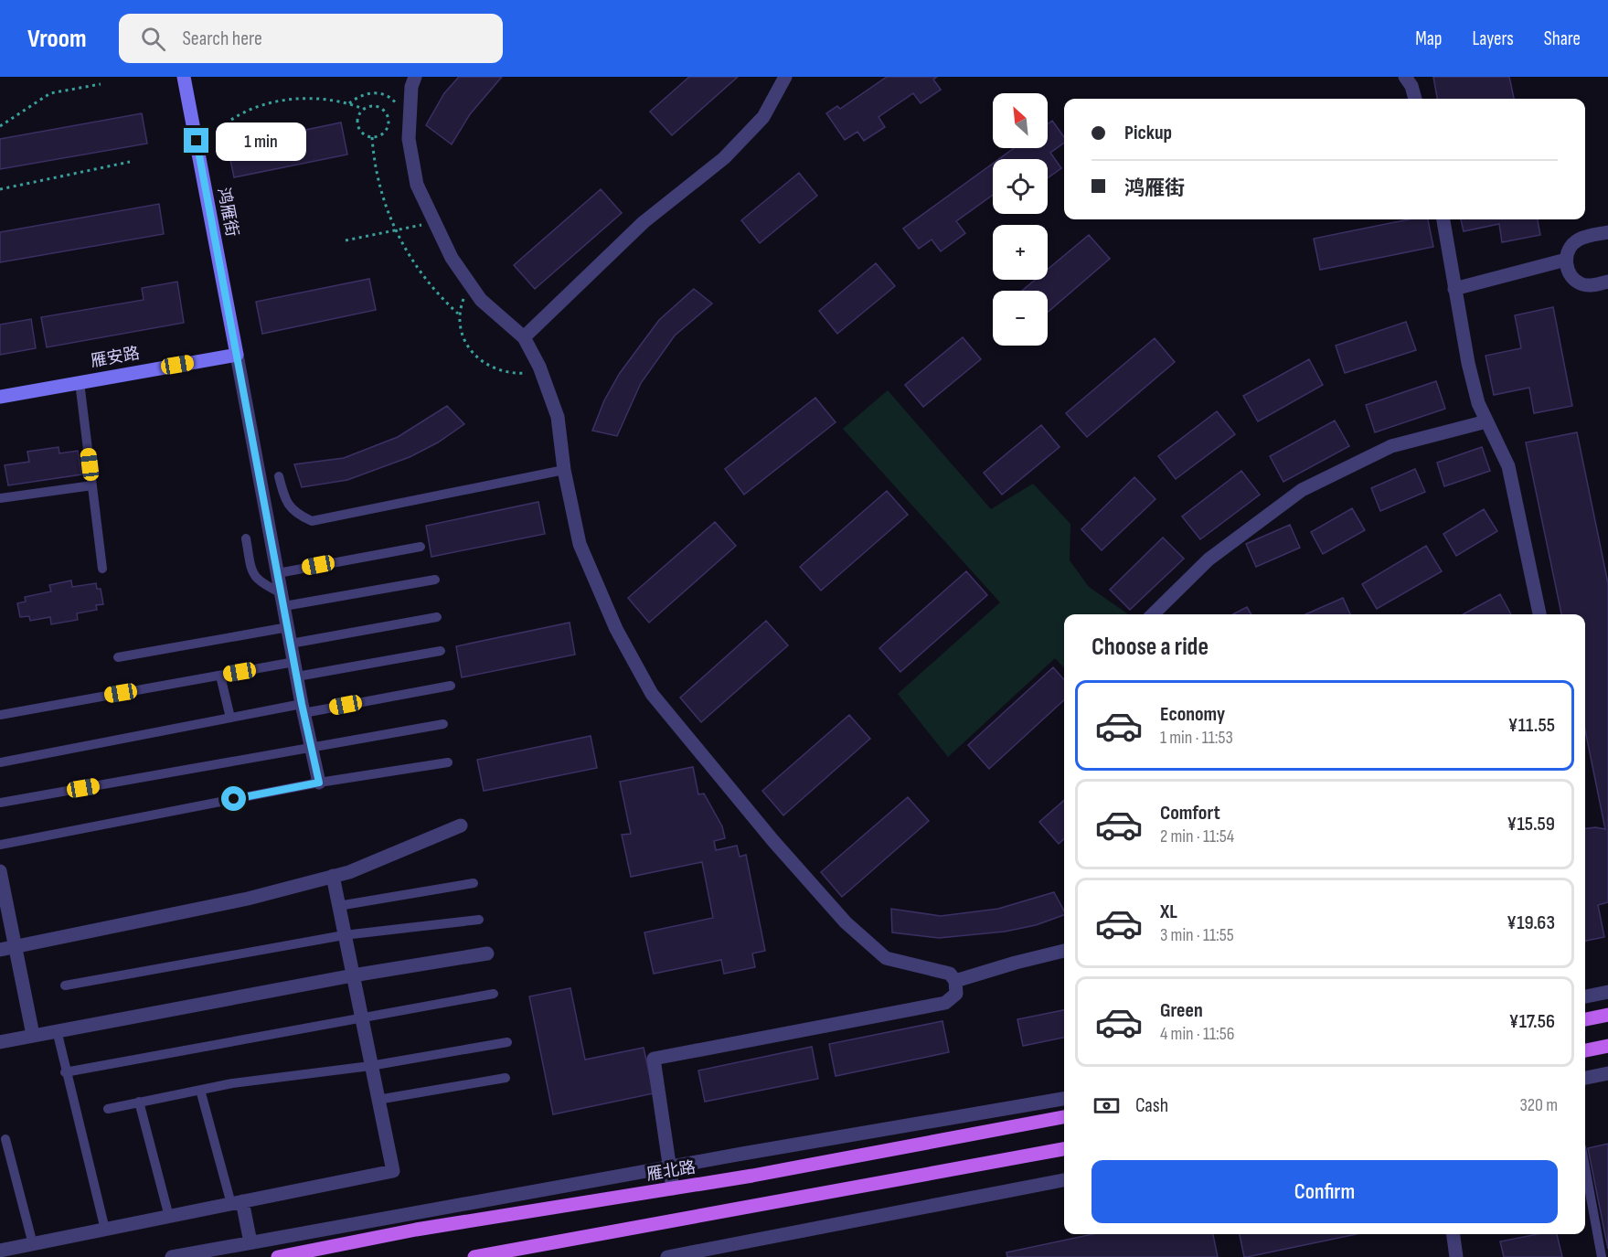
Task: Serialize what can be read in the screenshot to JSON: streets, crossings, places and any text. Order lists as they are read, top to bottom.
{
  "streets": {
    "main road": ["雁北路"],
    "street": ["鸿雁街", "雁安路"]
  },
  "crossings": [
    ["鸿雁街", "雁安路"]
  ],
  "north": "top left",
  "page": {
    "header": "Vroom",
    "search": "Search here",
    "nav": ["Map", "Layers", "Share"],
    "map_buttons": ["+", "−"],
    "banner": ["Pickup", "鸿雁街"],
    "bubble": "1 min",
    "heading": "Choose a ride",
    "list": [
      {
        "name": "Economy",
        "note": "1 min · 11:53",
        "value": "¥11.55"
      },
      {
        "name": "Comfort",
        "note": "2 min · 11:54",
        "value": "¥15.59"
      },
      {
        "name": "XL",
        "note": "3 min · 11:55",
        "value": "¥19.63"
      },
      {
        "name": "Green",
        "note": "4 min · 11:56",
        "value": "¥17.56"
      }
    ],
    "pay": ["Cash", "320 m"],
    "buttons": "Confirm"
  }
}
